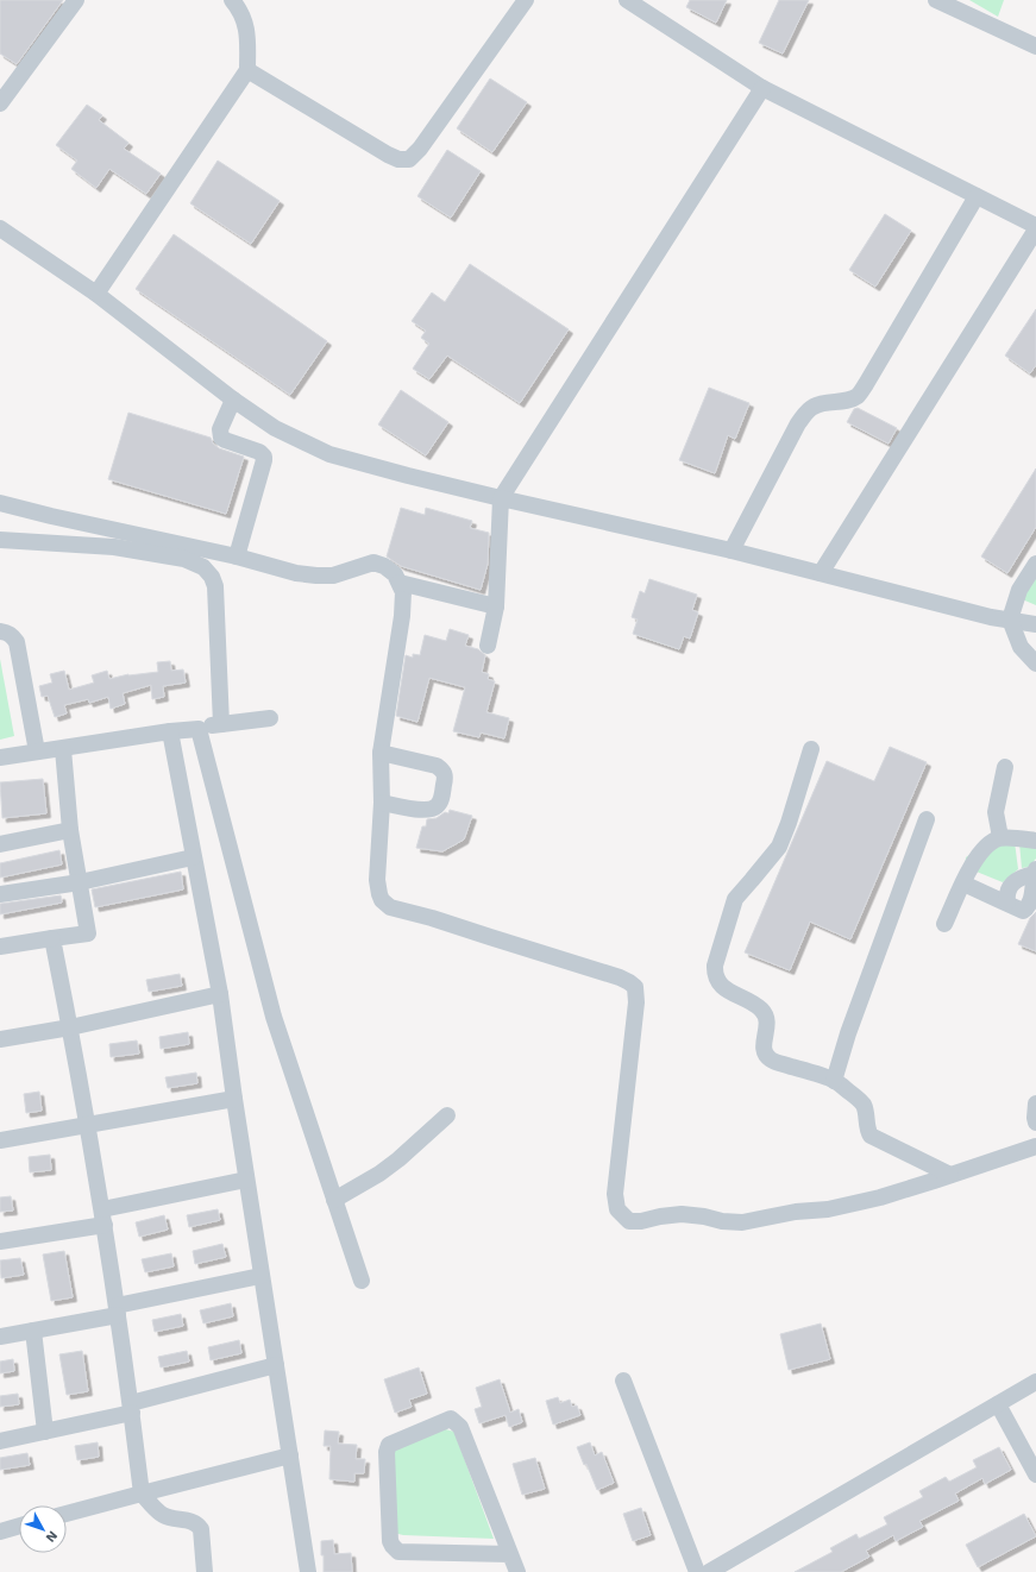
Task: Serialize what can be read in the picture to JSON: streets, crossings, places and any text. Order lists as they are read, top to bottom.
{
  "north": "bottom right"
}
